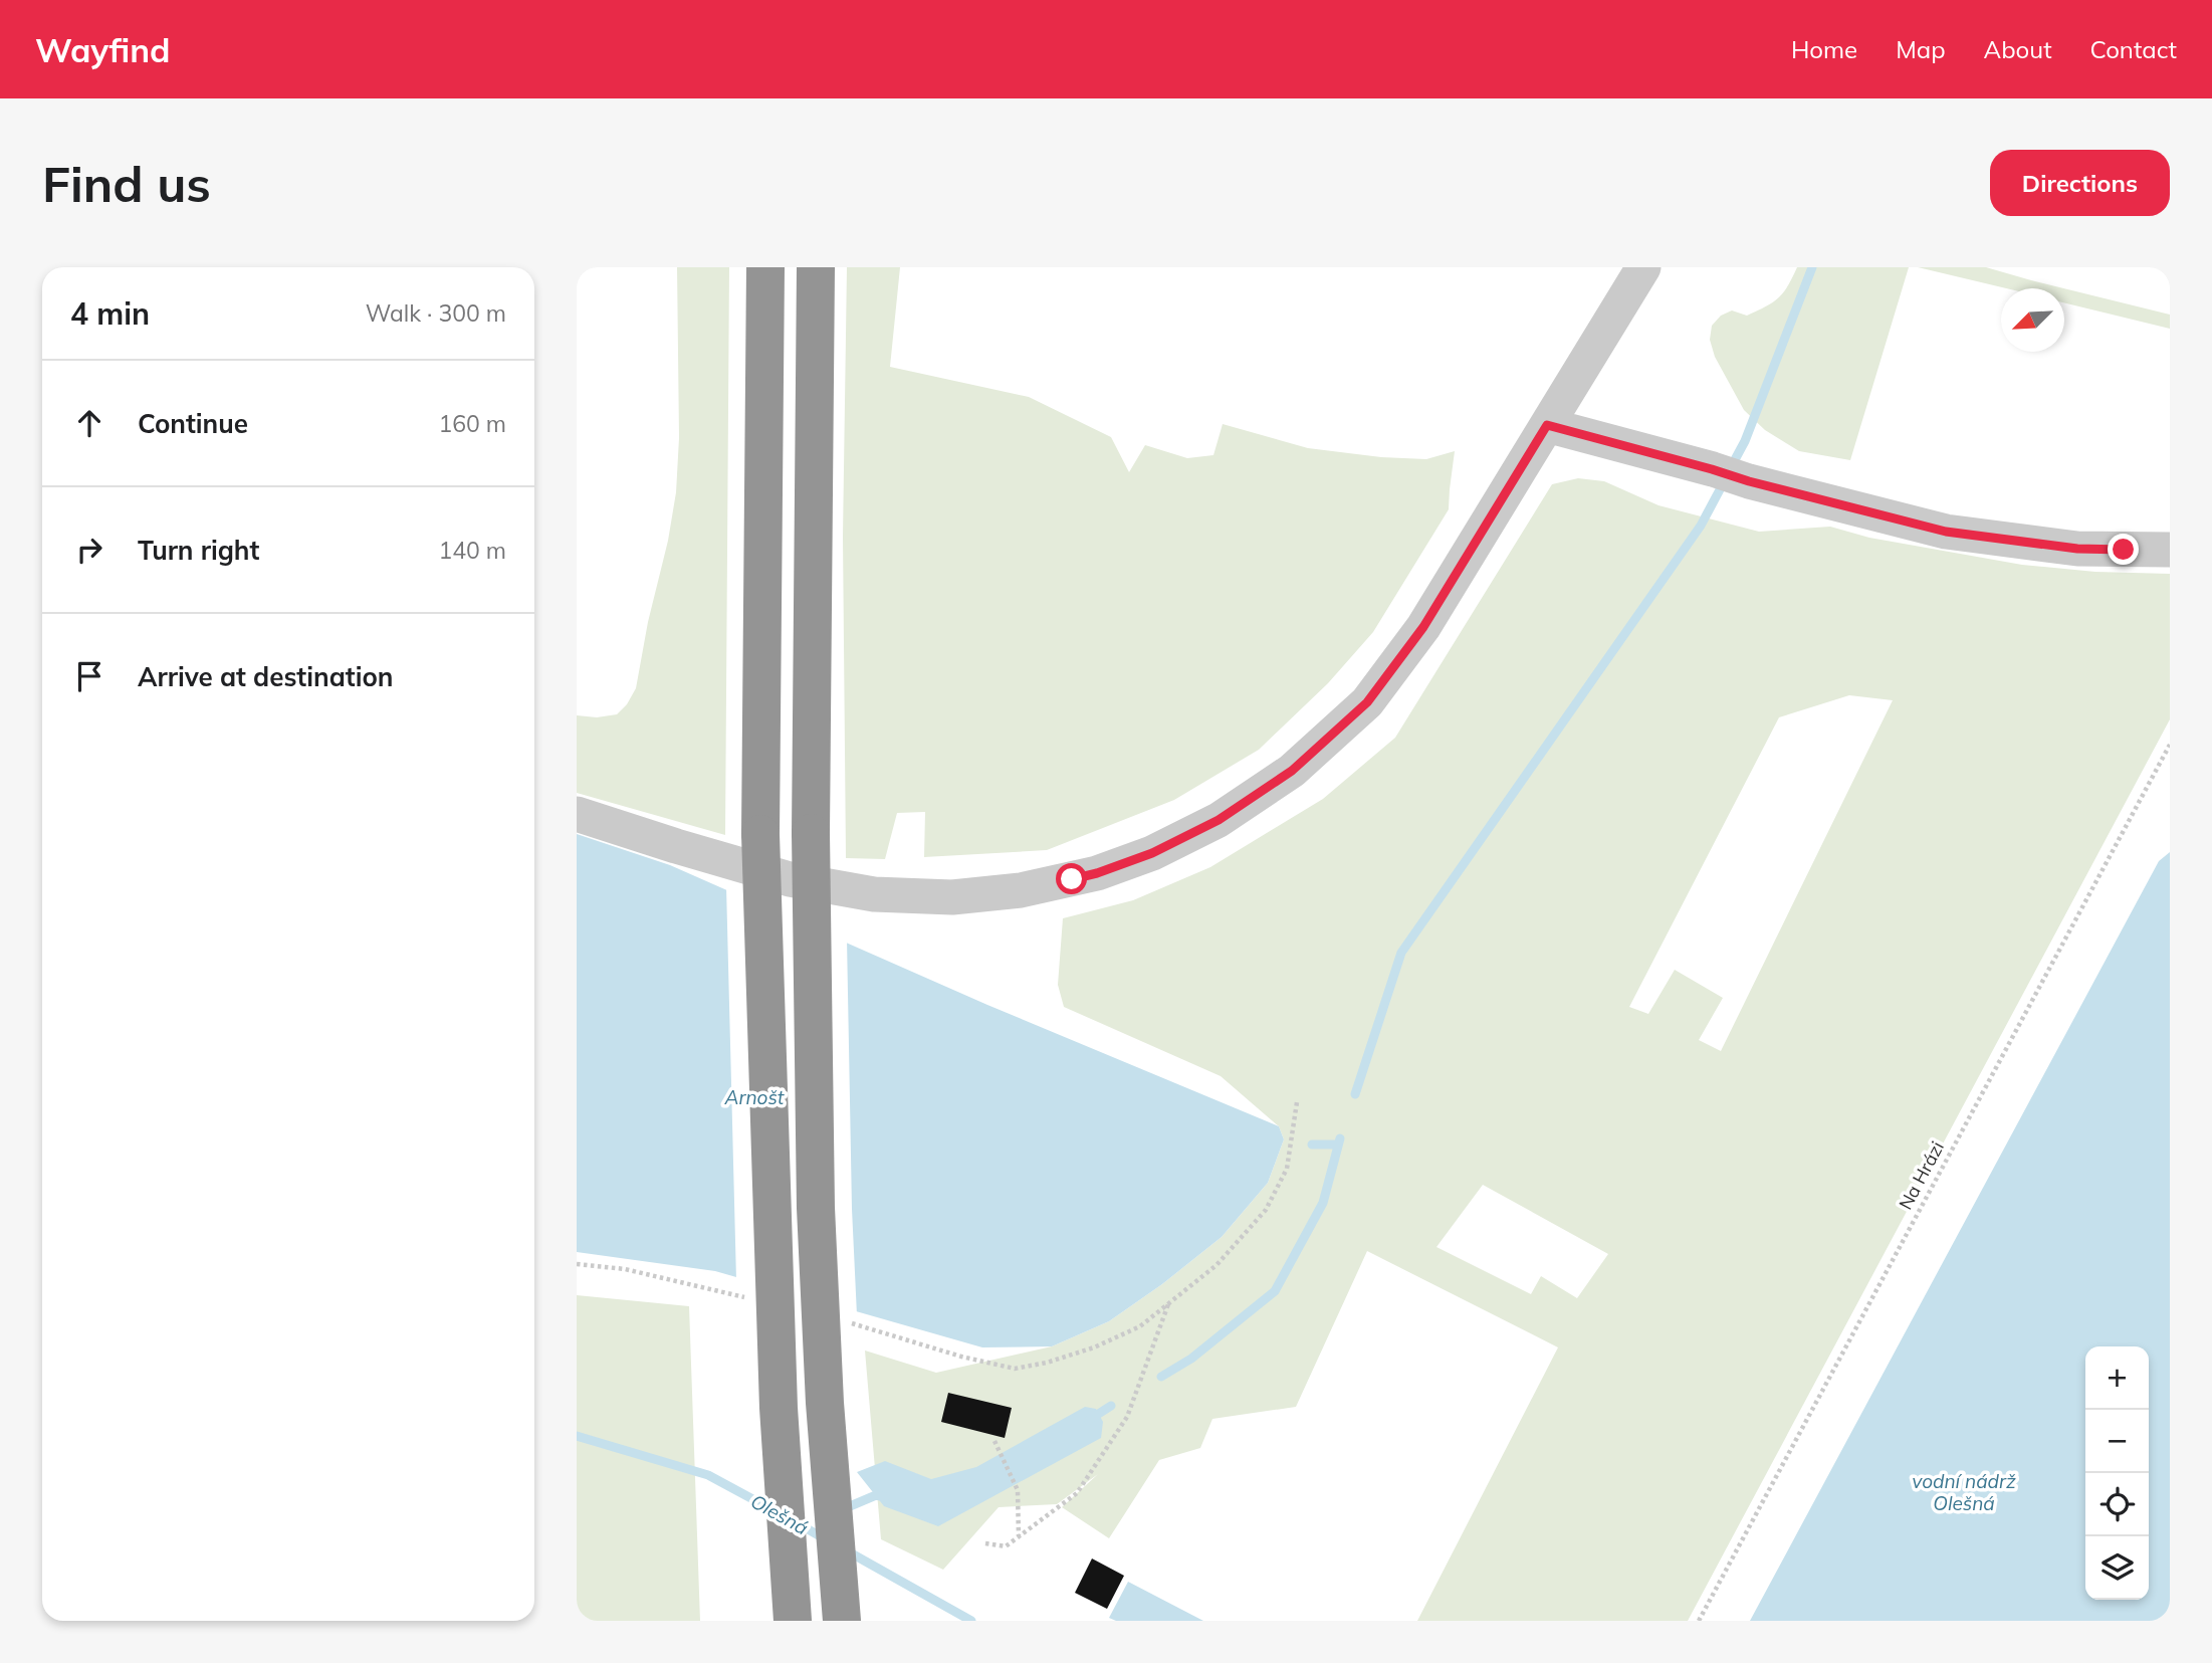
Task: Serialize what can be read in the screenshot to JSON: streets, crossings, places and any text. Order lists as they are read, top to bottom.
{
  "streets": {
    "path": ["Na Hrázi"]
  },
  "water": ["Arnošt", "vodní nádrž Olešná", "Olešná"],
  "north": "bottom left",
  "page": {
    "header": "Wayfind",
    "nav": [
      "Home",
      "Map",
      "About",
      "Contact"
    ],
    "buttons": "Directions",
    "title": "Find us",
    "heading": ["4 min", "Walk · 300 m"],
    "list": [
      ["Continue", "160 m"],
      ["Turn right", "140 m"],
      "Arrive at destination"
    ],
    "map_buttons": ["+", "−"]
  }
}
